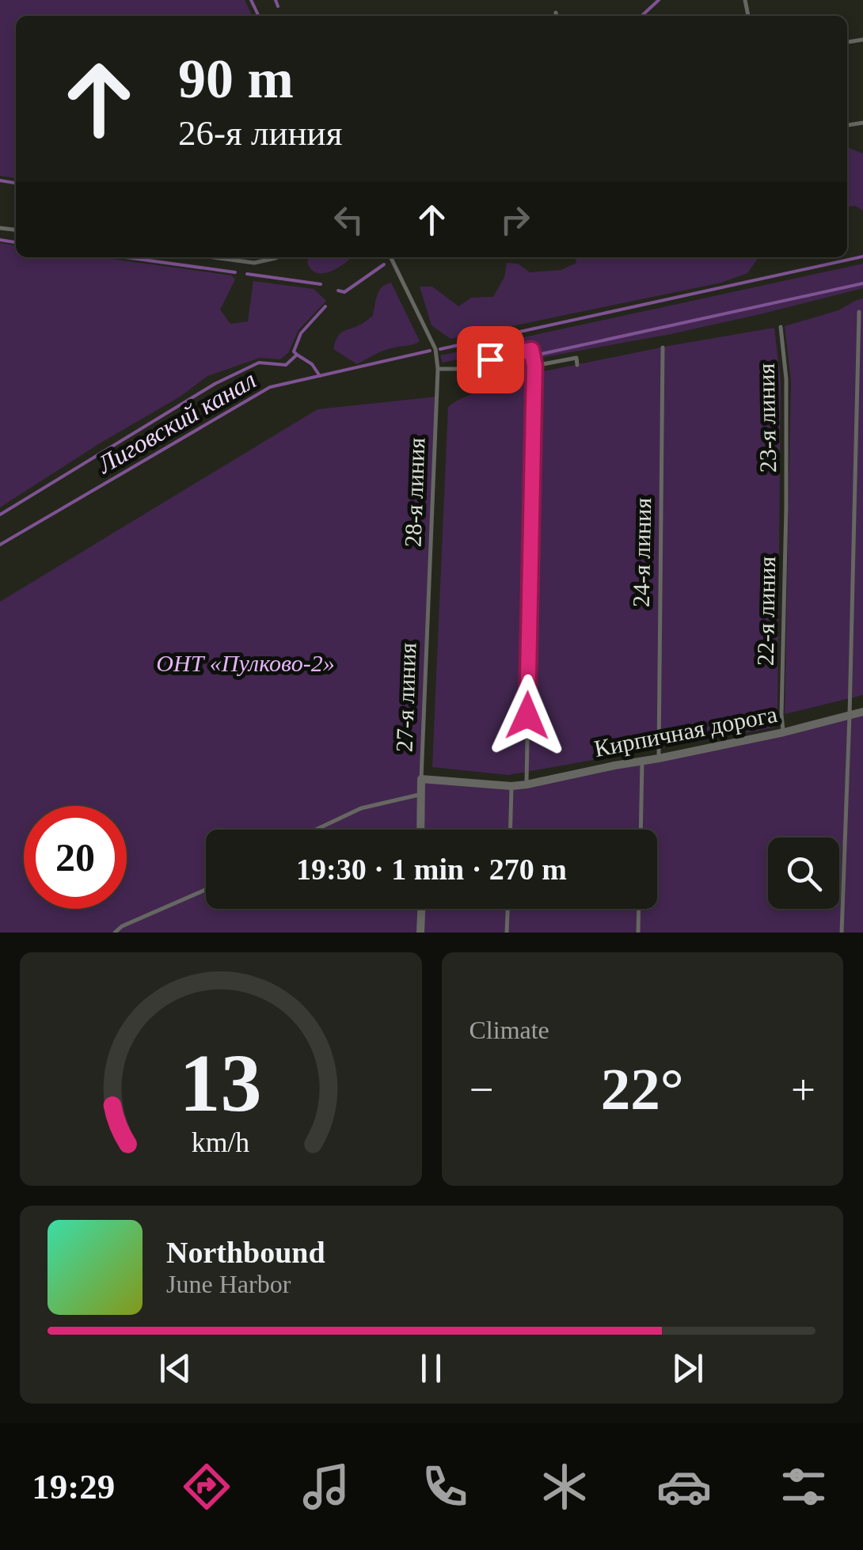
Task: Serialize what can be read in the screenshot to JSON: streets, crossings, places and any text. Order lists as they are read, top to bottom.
{
  "streets": {
    "street": ["Кирпичная дорога"],
    "lane": [
      "23-я линия",
      "28-я линия",
      "24-я линия",
      "22-я линия",
      "27-я линия"
    ]
  },
  "crossings": [
    ["23-я линия", "22-я линия"],
    ["28-я линия", "27-я линия"],
    ["24-я линия", "Кирпичная дорога"],
    ["22-я линия", "Кирпичная дорога"],
    ["27-я линия", "Кирпичная дорога"]
  ],
  "water": ["Лиговский канал"],
  "parks": ["ОНТ «Пулково-2»"],
  "page": {
    "turn": ["90 m", "26-я линия"],
    "limit": "20",
    "trip": "19:30 · 1 min · 270 m",
    "tile": "Climate",
    "heat": ["−", "22°", "+"],
    "song": ["Northbound", "June Harbor"],
    "tabs": "19:29",
    "gauge": ["13", "km/h"]
  }
}
